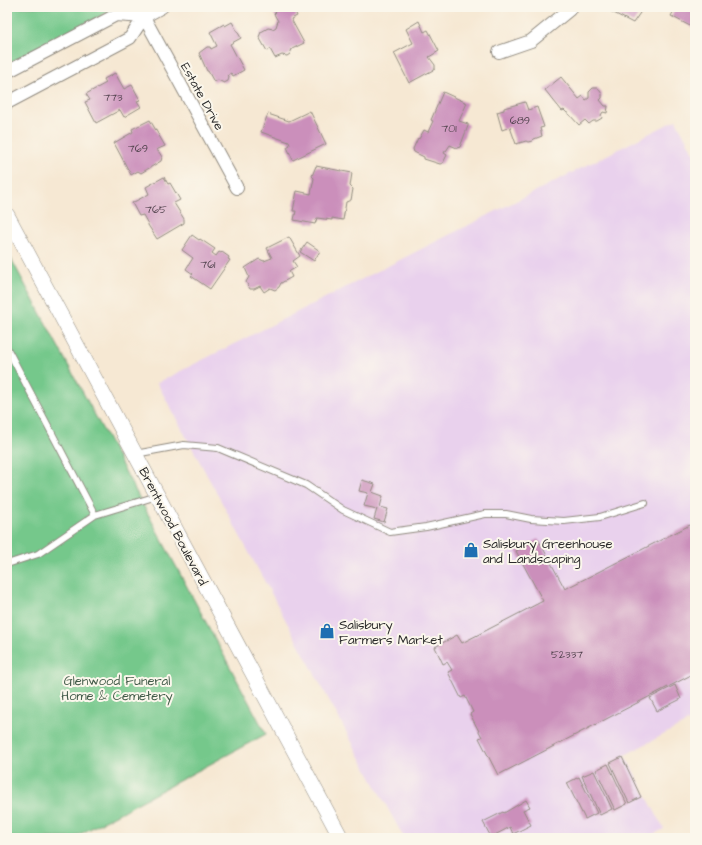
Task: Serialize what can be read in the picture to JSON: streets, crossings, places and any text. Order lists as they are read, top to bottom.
{
  "streets": {
    "street": ["Estate Drive", "Brentwood Boulevard"]
  },
  "parks": ["Glenwood Funeral Home & Cemetery"],
  "places": {
    "shop": ["Salisbury Greenhouse and Landscaping", "Salisbury Farmers Market"]
  },
  "house_numbers": [
    "773",
    "689",
    "701",
    "769",
    "765",
    "761",
    "52337"
  ]
}
